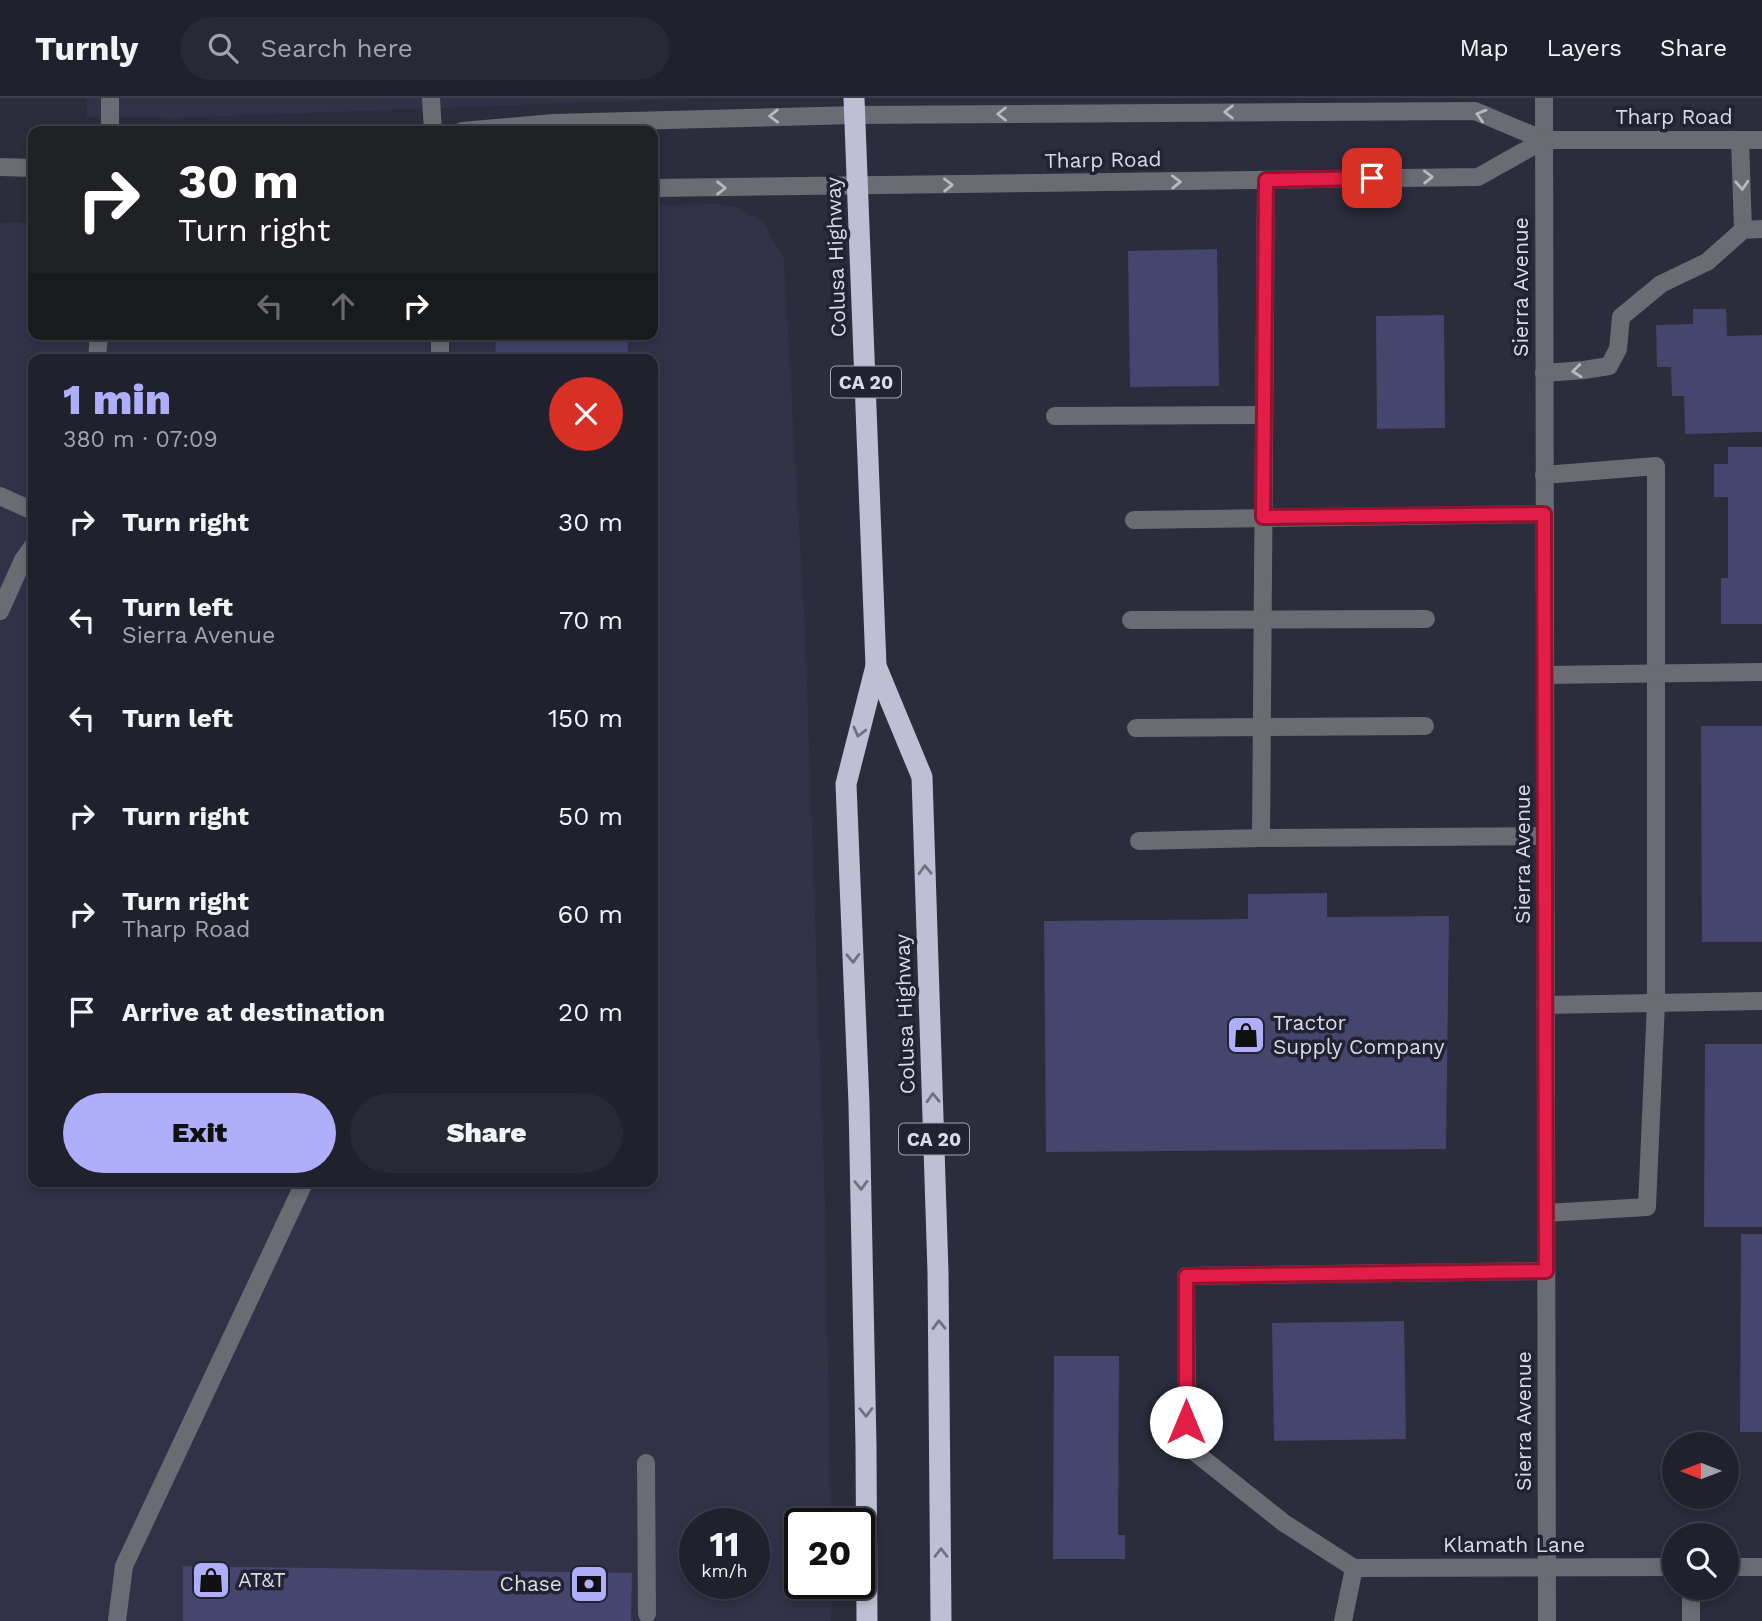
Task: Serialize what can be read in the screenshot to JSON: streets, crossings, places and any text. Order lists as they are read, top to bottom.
{
  "streets": {
    "highway": ["Colusa Highway", "CA 20"],
    "street": ["Tharp Road", "Sierra Avenue", "Klamath Lane"]
  },
  "crossings": [
    ["Tharp Road", "Colusa Highway"],
    ["Tharp Road", "Sierra Avenue"],
    ["Sierra Avenue", "Klamath Lane"]
  ],
  "places": {
    "shop": ["Tractor Supply Company", "AT&T"],
    "bank": ["Chase"]
  },
  "north": "left",
  "page": {
    "header": "Turnly",
    "search": "Search here",
    "nav": ["Map", "Layers", "Share"],
    "turn": ["30 m", "Turn right"],
    "heading": ["1 min", "380 m · 07:09"],
    "list": [
      {
        "name": "Turn right",
        "value": "30 m"
      },
      {
        "name": "Turn left",
        "note": "Sierra Avenue",
        "value": "70 m"
      },
      {
        "name": "Turn left",
        "value": "150 m"
      },
      {
        "name": "Turn right",
        "value": "50 m"
      },
      {
        "name": "Turn right",
        "note": "Tharp Road",
        "value": "60 m"
      },
      {
        "name": "Arrive at destination",
        "value": "20 m"
      }
    ],
    "buttons": ["Exit", "Share"],
    "speed": "11 km/h",
    "limit": "20"
  }
}
